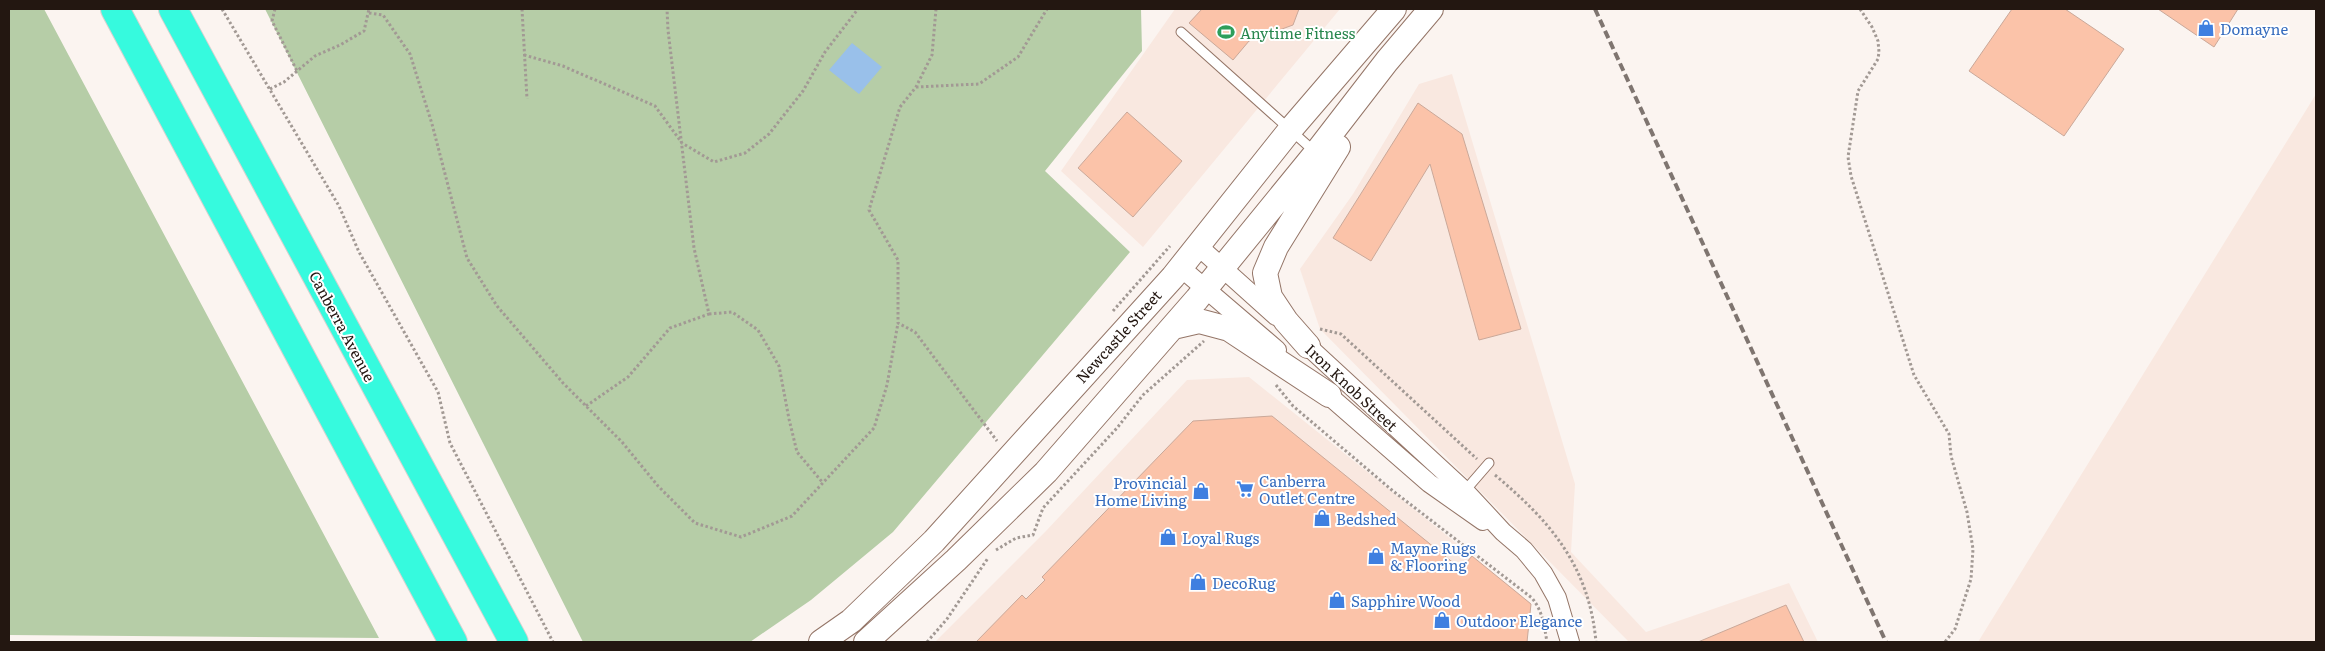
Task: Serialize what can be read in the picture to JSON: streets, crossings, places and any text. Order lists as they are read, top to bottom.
{
  "streets": {
    "highway": ["Canberra Avenue"],
    "main road": ["Newcastle Street"],
    "street": ["Iron Knob Street"]
  },
  "crossings": [
    ["Newcastle Street", "Iron Knob Street"]
  ],
  "places": {
    "shop": [
      "Domayne",
      "Provincial Home Living",
      "Bedshed",
      "Loyal Rugs",
      "Mayne Rugs & Flooring",
      "DecoRug",
      "Sapphire Wood",
      "Outdoor Elegance"
    ],
    "sports": ["Anytime Fitness"],
    "supermarket": ["Canberra Outlet Centre"]
  }
}
